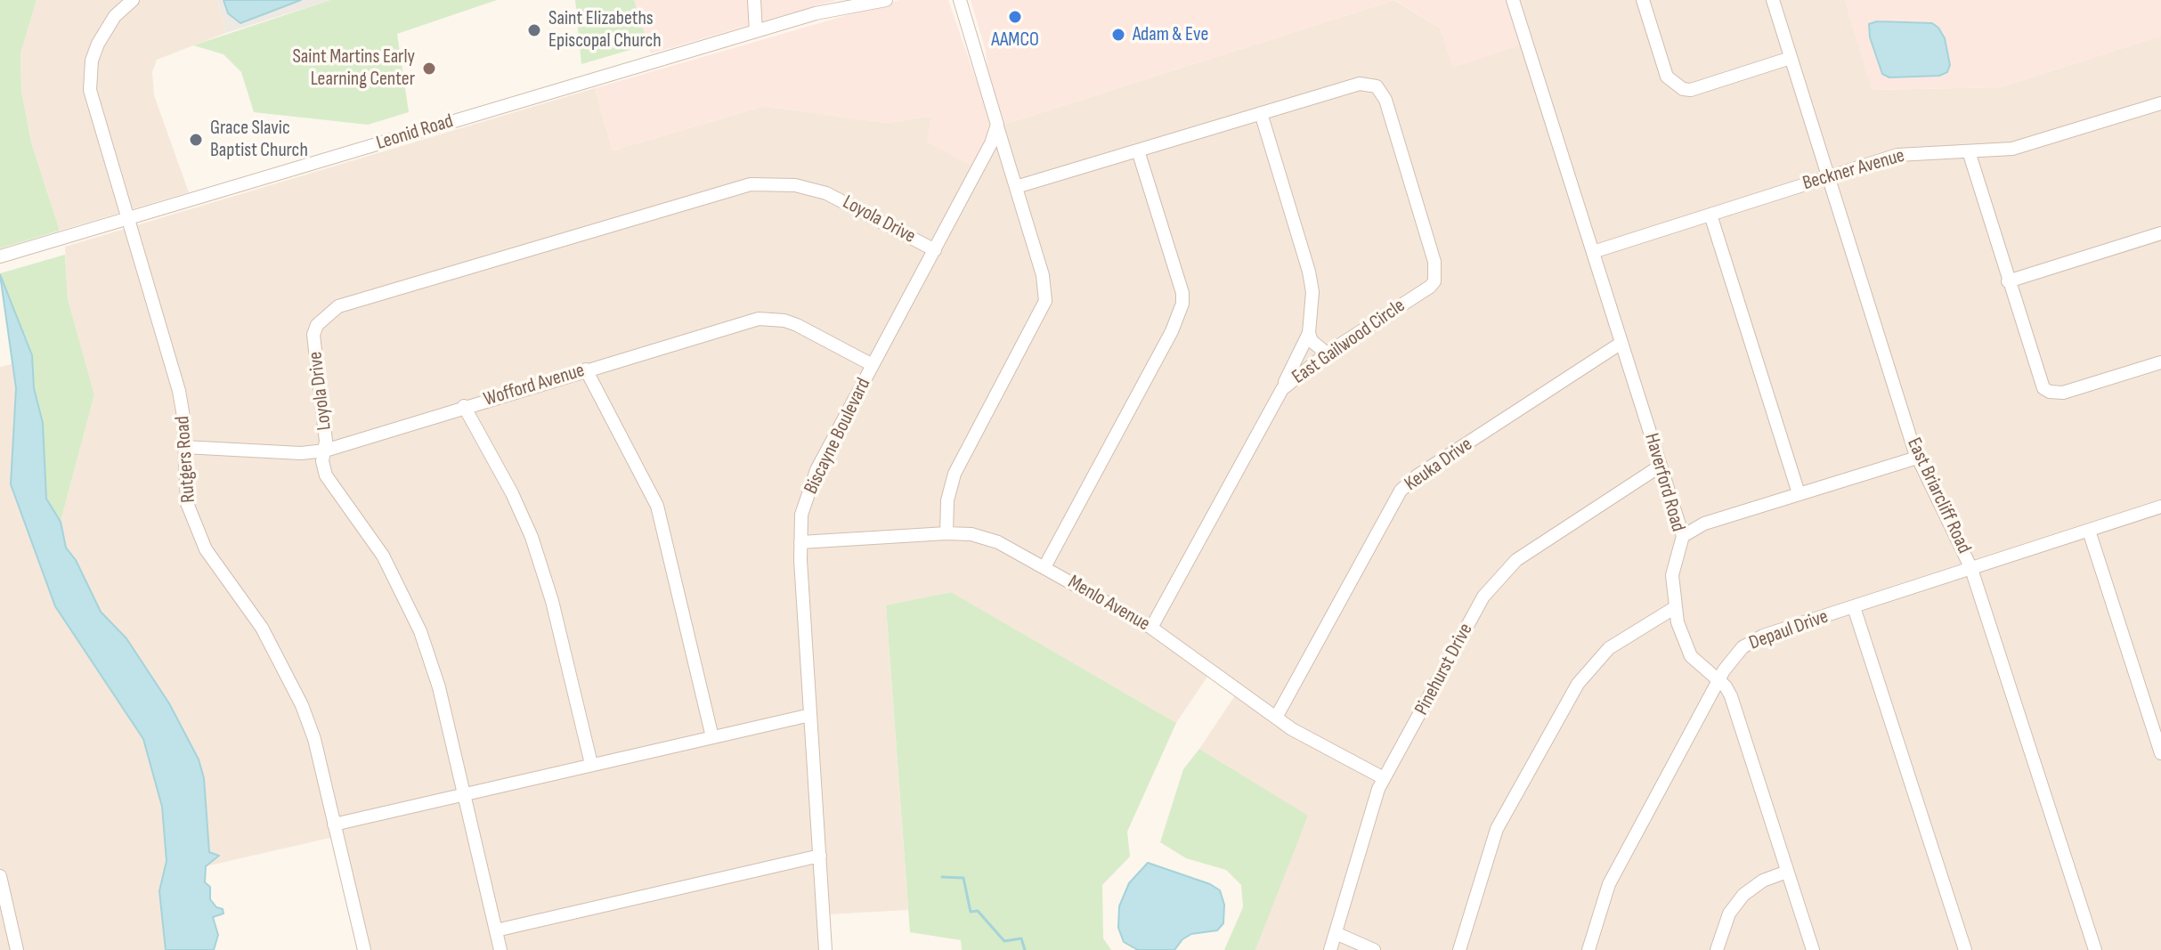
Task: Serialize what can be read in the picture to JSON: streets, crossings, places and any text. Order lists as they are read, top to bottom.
{
  "streets": {
    "street": [
      "Leonid Road",
      "Beckner Avenue",
      "Loyola Drive",
      "East Gailwood Circle",
      "Wofford Avenue",
      "Biscayne Boulevard",
      "Rutgers Road",
      "Keuka Drive",
      "Haverford Road",
      "East Briarcliff Road",
      "Menlo Avenue",
      "Depaul Drive",
      "Pinehurst Drive"
    ]
  },
  "crossings": [
    ["Leonid Road", "Rutgers Road"],
    ["Beckner Avenue", "Haverford Road"],
    ["Beckner Avenue", "East Briarcliff Road"],
    ["Loyola Drive", "Wofford Avenue"],
    ["Loyola Drive", "Biscayne Boulevard"],
    ["East Gailwood Circle", "Menlo Avenue"],
    ["Wofford Avenue", "Biscayne Boulevard"],
    ["Wofford Avenue", "Rutgers Road"],
    ["Biscayne Boulevard", "Menlo Avenue"],
    ["Keuka Drive", "Haverford Road"],
    ["Keuka Drive", "Menlo Avenue"],
    ["Haverford Road", "Depaul Drive"],
    ["Haverford Road", "Pinehurst Drive"],
    ["East Briarcliff Road", "Depaul Drive"],
    ["Menlo Avenue", "Pinehurst Drive"]
  ],
  "places": [
    "AAMCO",
    "Saint Elizabeths Episcopal Church",
    "Adam & Eve",
    "Saint Martins Early Learning Center",
    "Grace Slavic Baptist Church"
  ]
}
